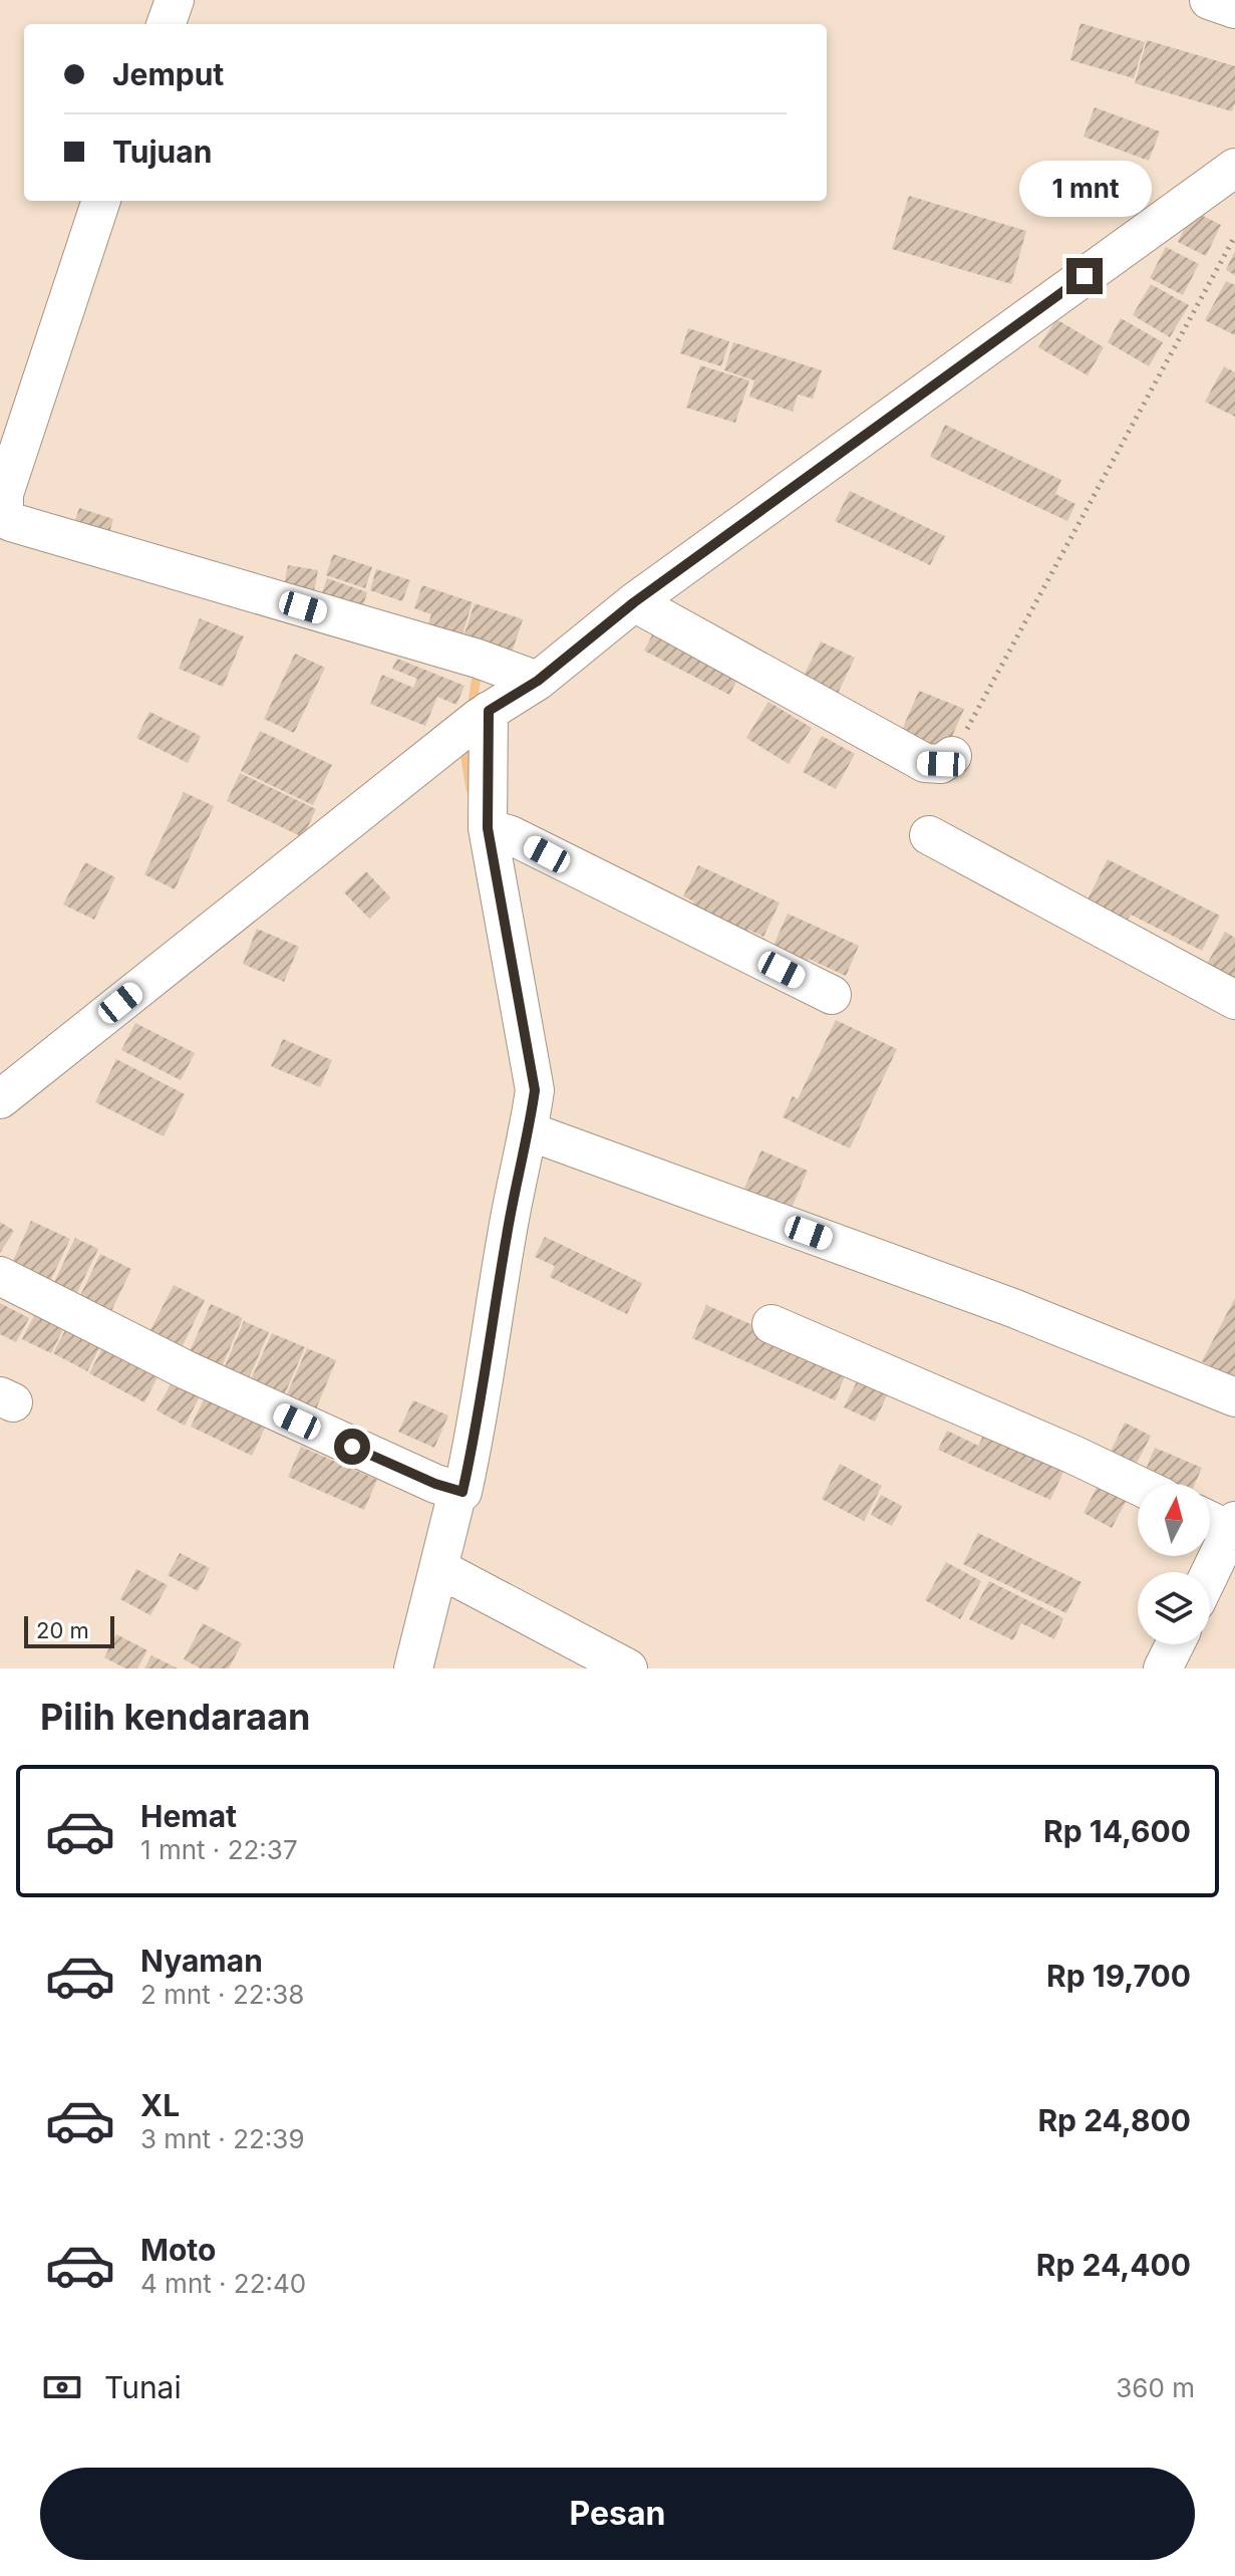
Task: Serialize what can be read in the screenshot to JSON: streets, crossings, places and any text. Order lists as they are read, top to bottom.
{
  "scale_bar": "20 m",
  "north": "top",
  "page": {
    "banner": ["Jemput", "Tujuan"],
    "bubble": "1 mnt",
    "scale": "20 m",
    "heading": "Pilih kendaraan",
    "list": [
      {
        "name": "Hemat",
        "note": "1 mnt · 22:37",
        "value": "Rp 14,600"
      },
      {
        "name": "Nyaman",
        "note": "2 mnt · 22:38",
        "value": "Rp 19,700"
      },
      {
        "name": "XL",
        "note": "3 mnt · 22:39",
        "value": "Rp 24,800"
      },
      {
        "name": "Moto",
        "note": "4 mnt · 22:40",
        "value": "Rp 24,400"
      }
    ],
    "pay": ["Tunai", "360 m"],
    "buttons": "Pesan"
  }
}
